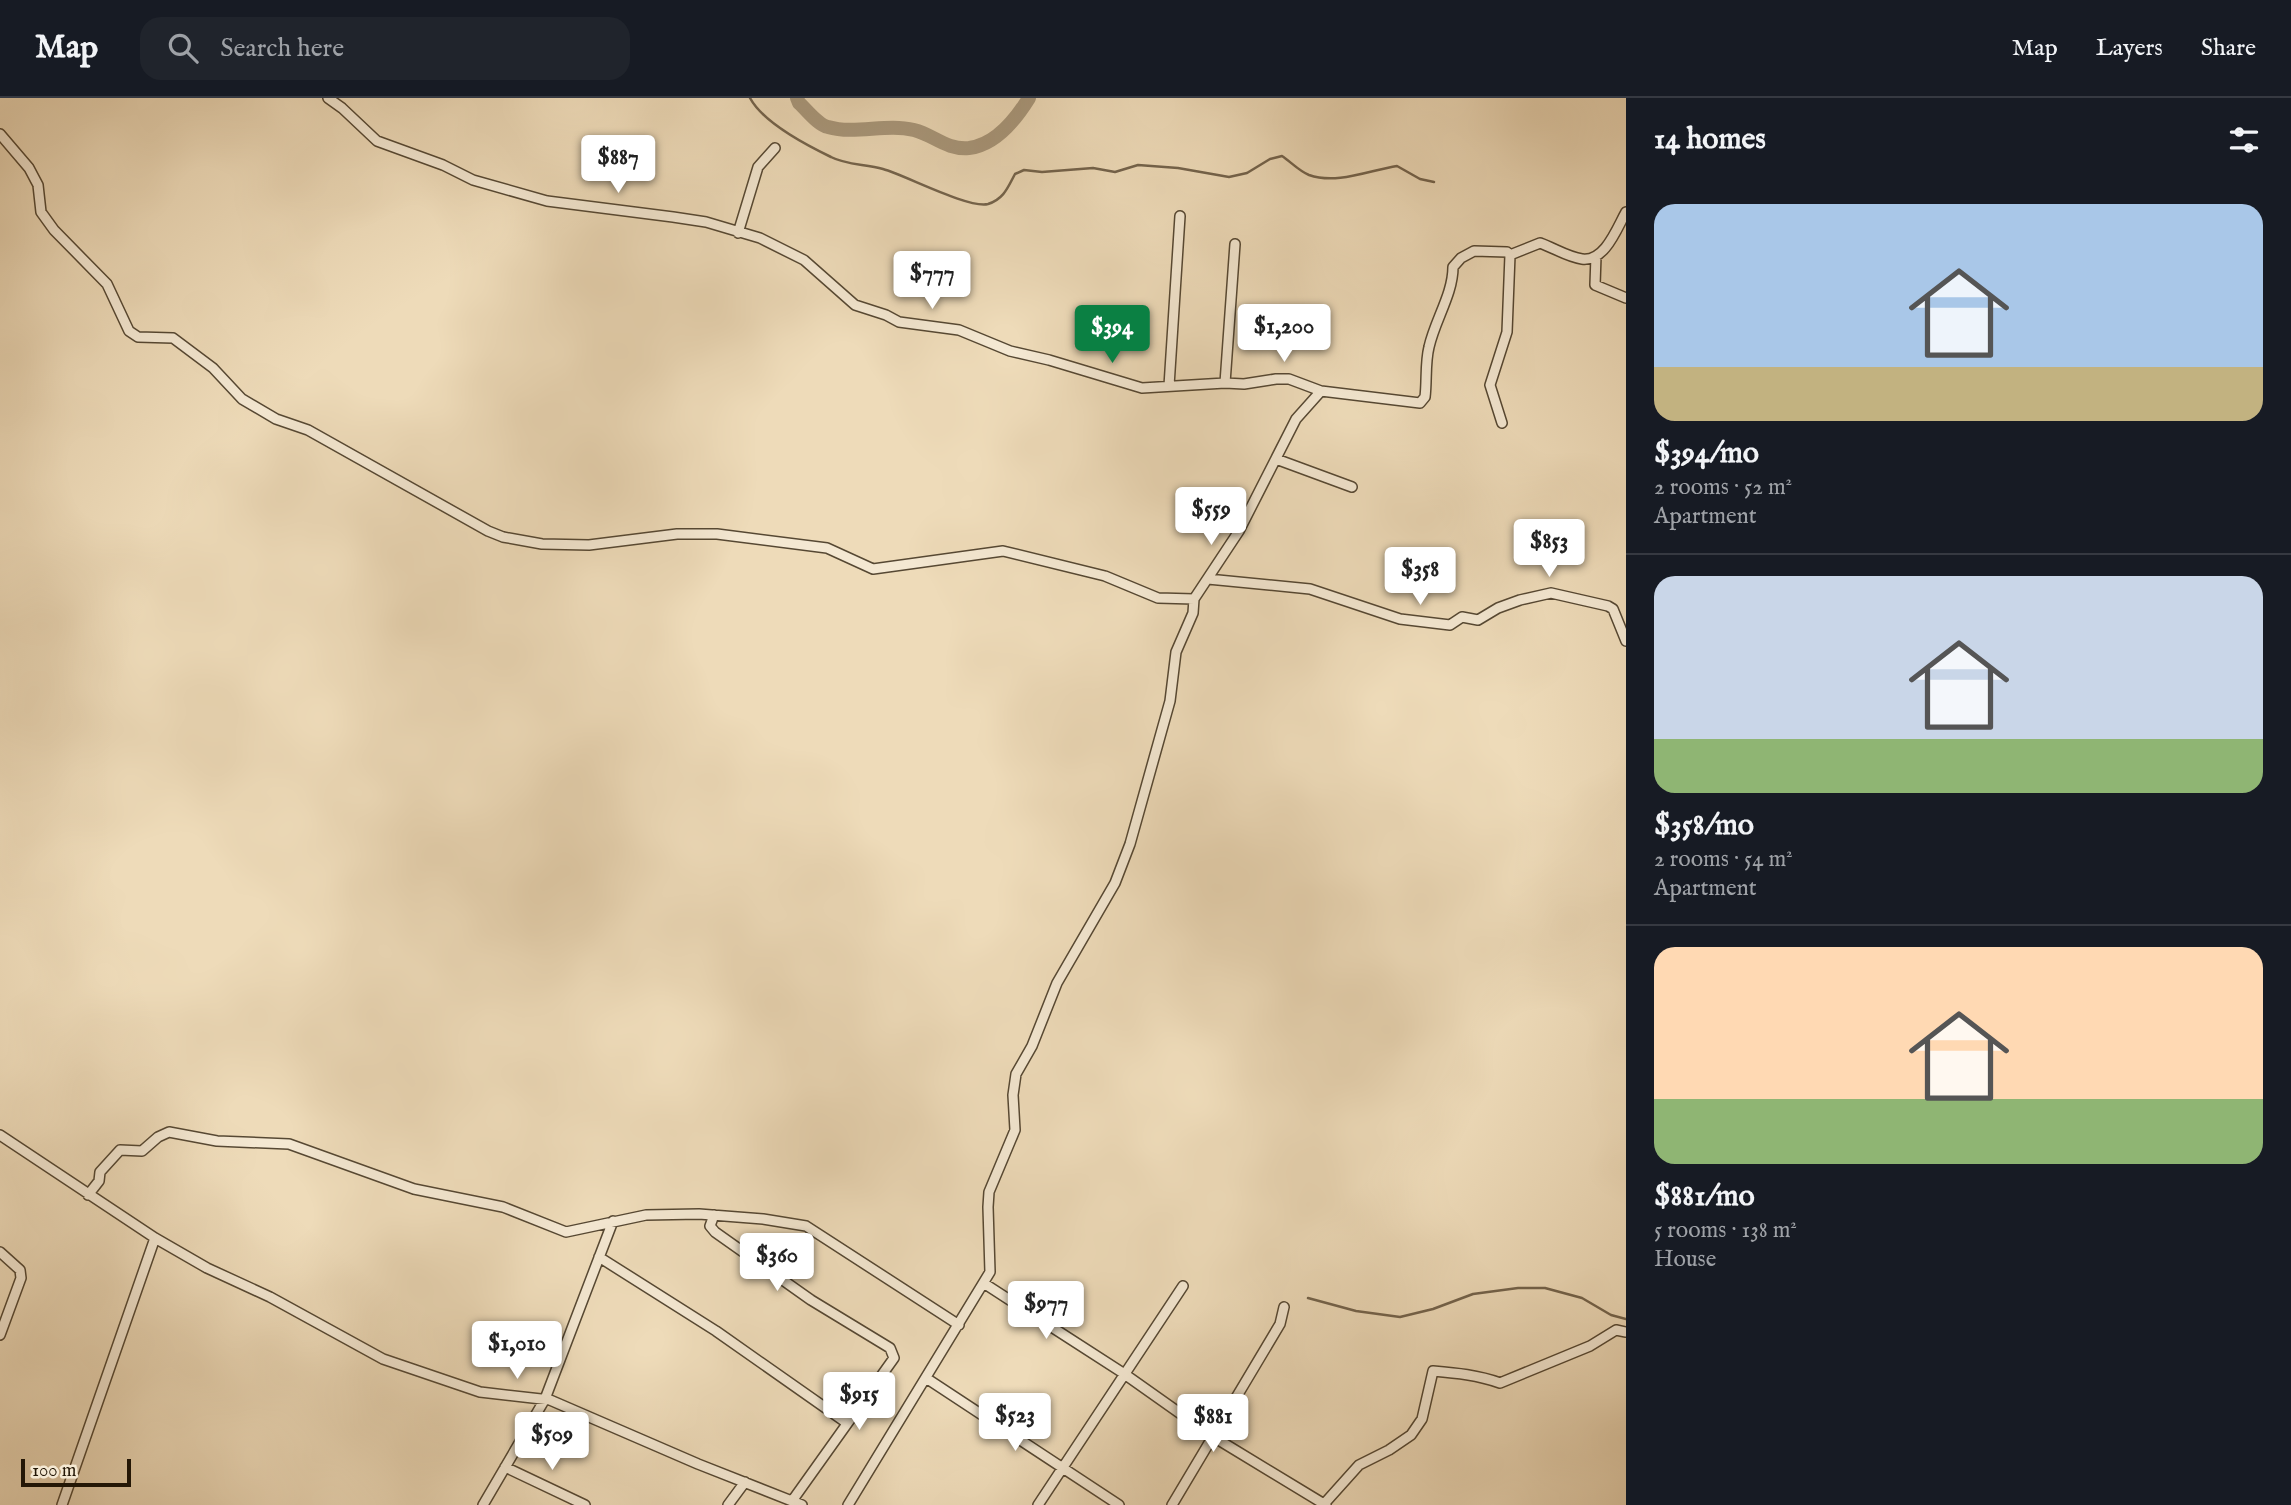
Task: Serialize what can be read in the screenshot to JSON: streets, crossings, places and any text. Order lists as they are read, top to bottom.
{
  "scale_bar": "100 m",
  "page": {
    "header": "Map",
    "search": "Search here",
    "nav": ["Map", "Layers", "Share"],
    "heading": "14 homes",
    "price": [
      "$887",
      "$777",
      "$1,200",
      "$394",
      "$559",
      "$853",
      "$358",
      "$360",
      "$977",
      "$1,010",
      "$915",
      "$523",
      "$881",
      "$509"
    ],
    "list": [
      {
        "name": "$394/mo",
        "note": "2 rooms · 52 m² · Apartment"
      },
      {
        "name": "$358/mo",
        "note": "2 rooms · 54 m² · Apartment"
      },
      {
        "name": "$881/mo",
        "note": "5 rooms · 138 m² · House"
      }
    ],
    "scale": "100 m"
  }
}
